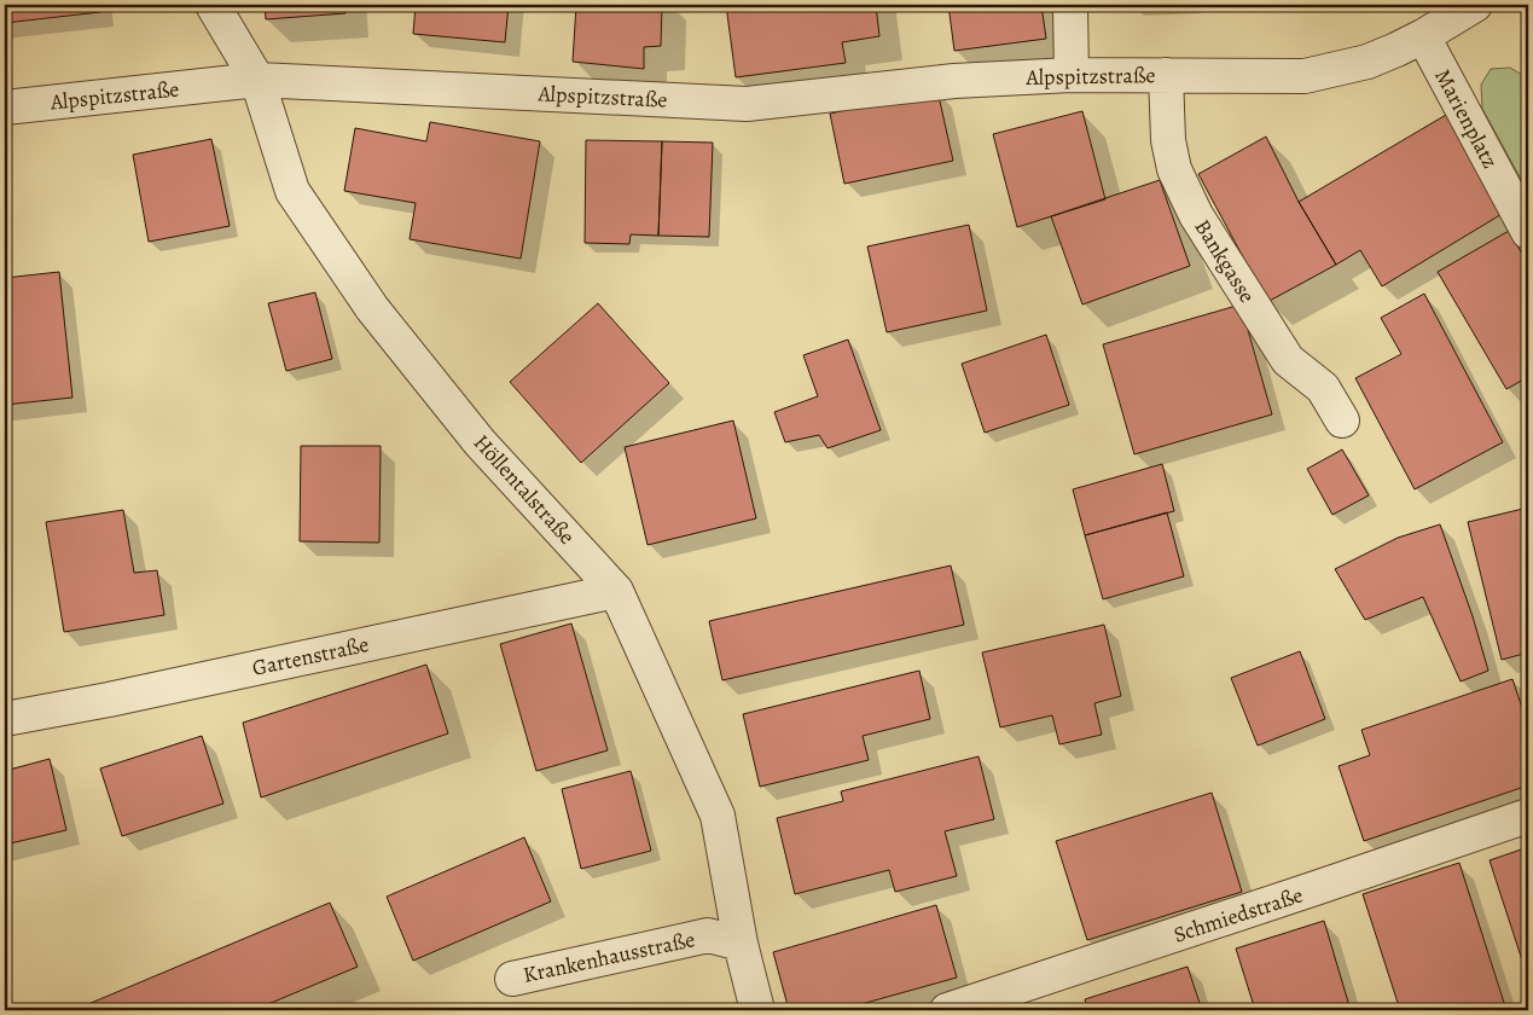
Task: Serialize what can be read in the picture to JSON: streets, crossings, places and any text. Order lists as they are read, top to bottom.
{
  "streets": {
    "street": [
      "Alpspitzstraße",
      "Marienplatz",
      "Bankgasse",
      "Höllentalstraße",
      "Gartenstraße",
      "Schmiedstraße",
      "Krankenhausstraße"
    ]
  },
  "crossings": [
    ["Alpspitzstraße", "Marienplatz"],
    ["Alpspitzstraße", "Bankgasse"],
    ["Alpspitzstraße", "Höllentalstraße"],
    ["Höllentalstraße", "Gartenstraße"],
    ["Höllentalstraße", "Krankenhausstraße"]
  ]
}
